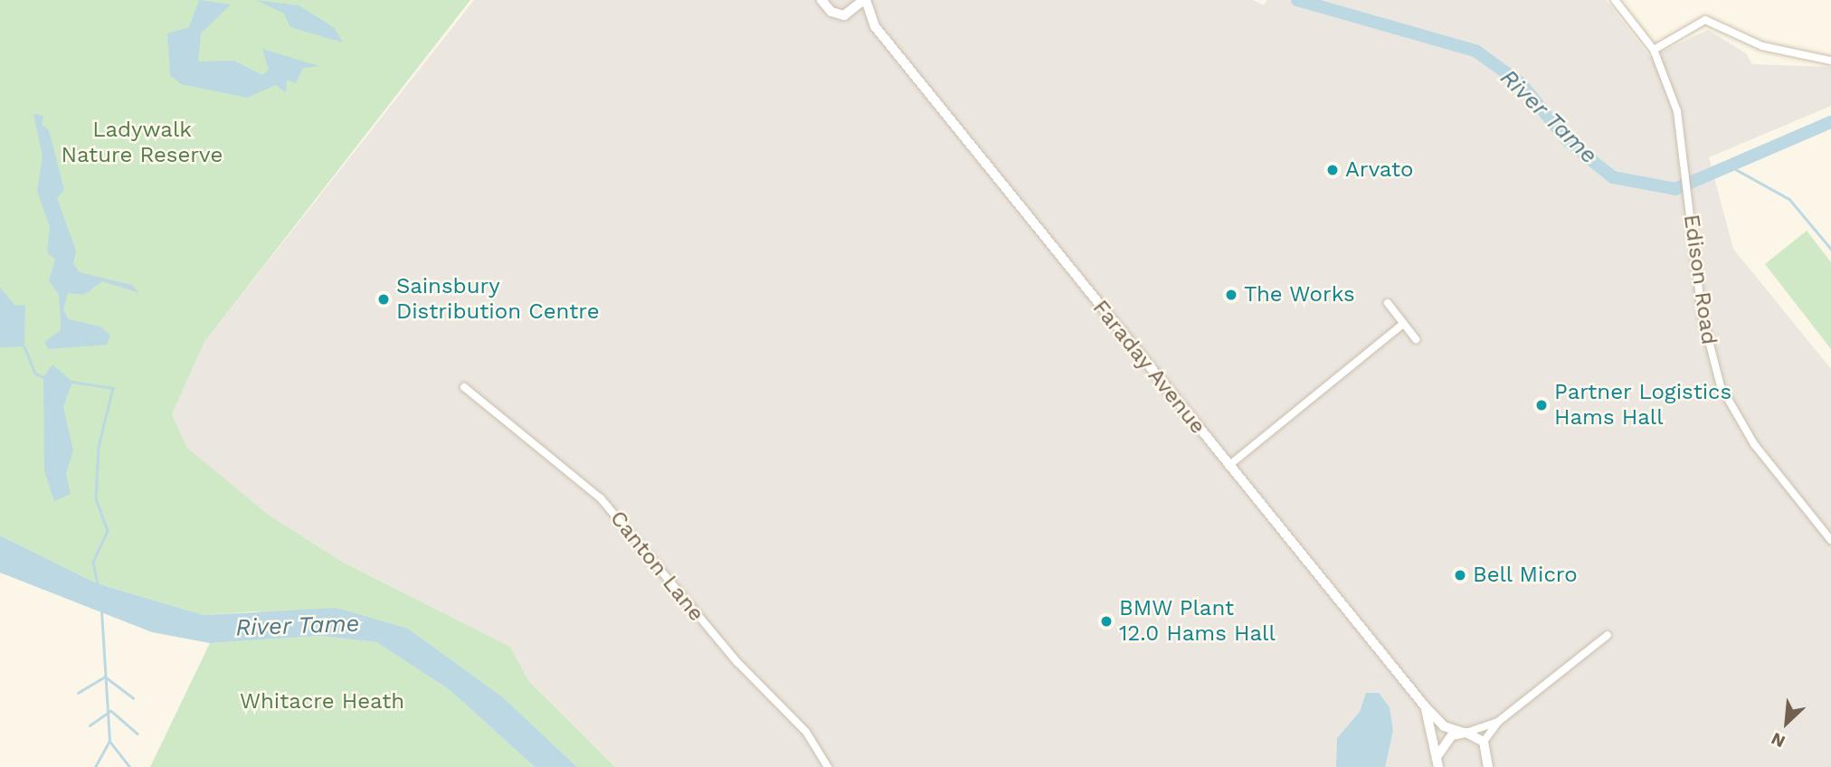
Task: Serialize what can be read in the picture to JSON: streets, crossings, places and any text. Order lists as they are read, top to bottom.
{
  "streets": {
    "street": ["Edison Road", "Faraday Avenue", "Canton Lane"]
  },
  "water": ["River Tame"],
  "parks": ["Ladywalk Nature Reserve", "Whitacre Heath"],
  "places": [
    "Arvato",
    "The Works",
    "Sainsbury Distribution Centre",
    "Partner Logistics Hams Hall",
    "Bell Micro",
    "BMW Plant 12.0 Hams Hall"
  ],
  "north": "bottom left"
}
